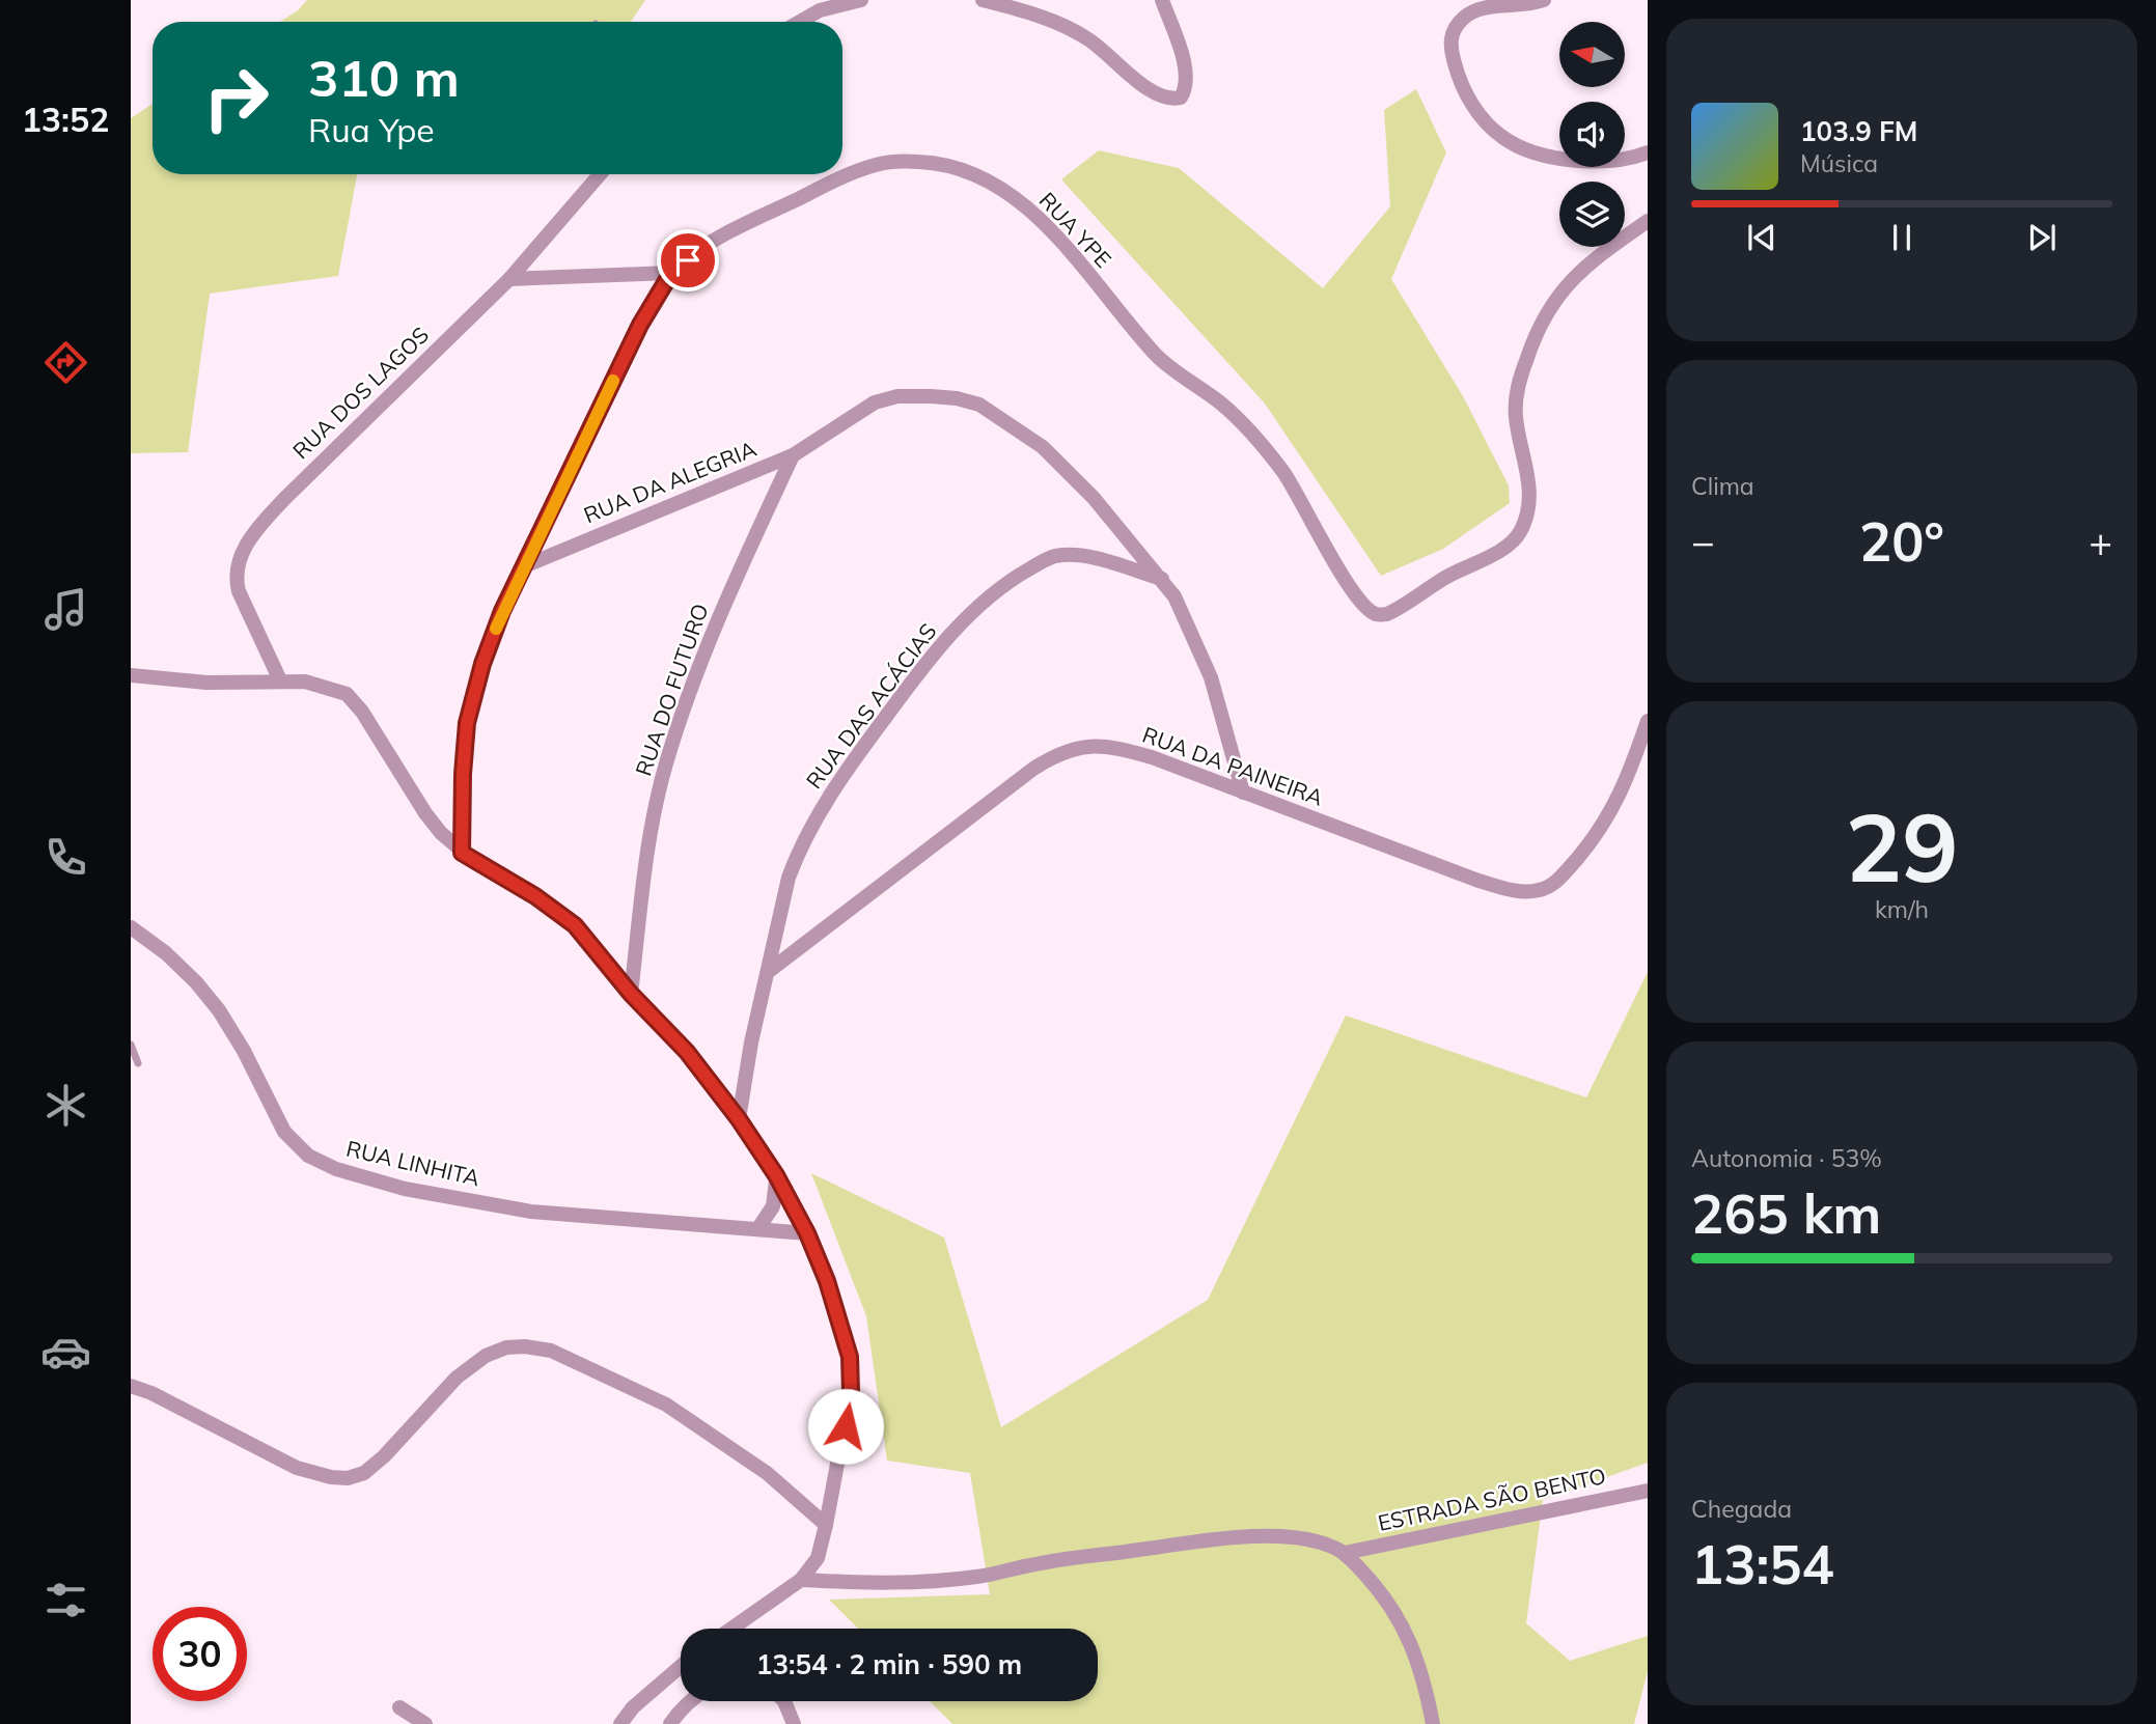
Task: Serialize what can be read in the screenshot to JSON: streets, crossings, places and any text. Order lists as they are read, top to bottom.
{
  "streets": {
    "street": [
      "RUA YPE",
      "RUA DOS LAGOS",
      "RUA DA ALEGRIA",
      "RUA DO FUTURO",
      "RUA DAS ACÁCIAS",
      "RUA DA PAINEIRA",
      "RUA LINHITA",
      "ESTRADA SÃO BENTO"
    ]
  },
  "crossings": [
    ["RUA YPE", "RUA DA ALEGRIA"],
    ["RUA DA ALEGRIA", "RUA DO FUTURO"],
    ["RUA DA ALEGRIA", "RUA DAS ACÁCIAS"],
    ["RUA DAS ACÁCIAS", "RUA DA PAINEIRA"]
  ],
  "north": "left",
  "page": {
    "tabs": "13:52",
    "turn": ["310 m", "Rua Ype"],
    "song": ["103.9 FM", "Música"],
    "tile": [
      "Clima",
      ["29", "km/h"],
      ["Autonomia · 53%", "265 km"],
      ["Chegada", "13:54"]
    ],
    "heat": ["−", "20°", "+"],
    "limit": "30",
    "trip": "13:54 · 2 min · 590 m"
  }
}
